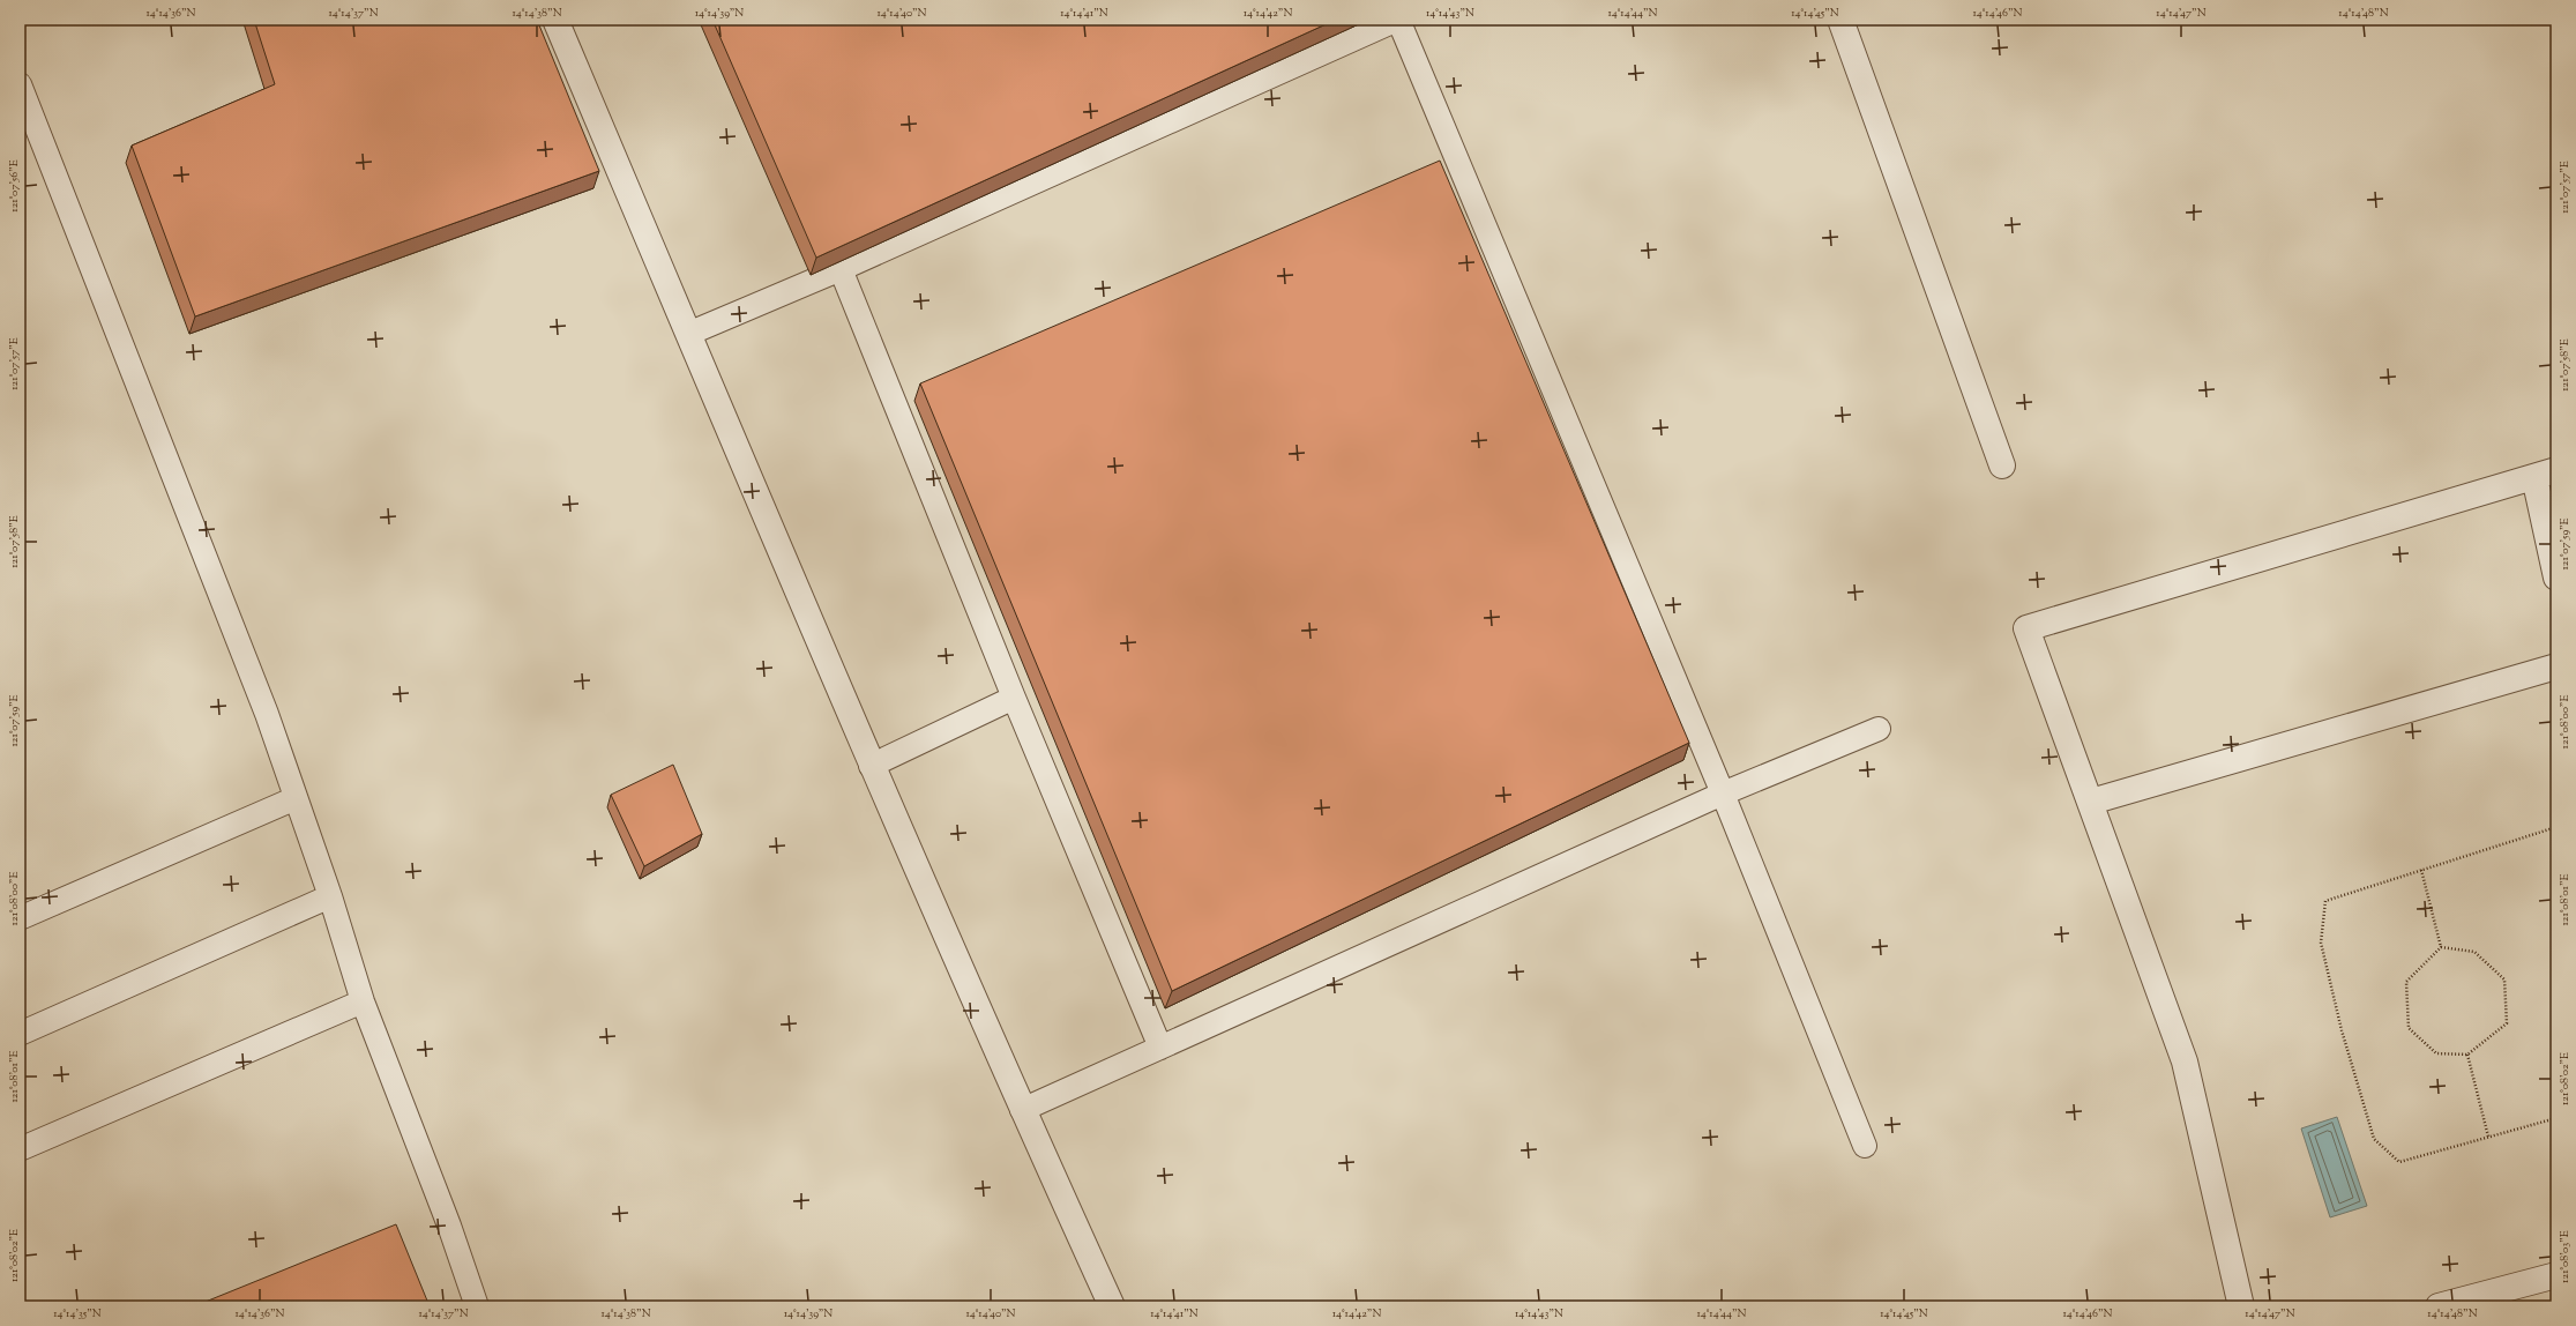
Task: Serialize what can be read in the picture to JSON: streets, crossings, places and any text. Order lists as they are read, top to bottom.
{
  "coordinates": [
    "14°14'36\"N",
    "14°14'37\"N",
    "14°14'38\"N",
    "14°14'39\"N",
    "14°14'40\"N",
    "14°14'41\"N",
    "14°14'42\"N",
    "14°14'43\"N",
    "14°14'44\"N",
    "14°14'45\"N",
    "14°14'46\"N",
    "14°14'47\"N",
    "14°14'48\"N",
    "121°07'56\"E",
    "121°07'57\"E",
    "121°07'58\"E",
    "121°07'59\"E",
    "121°08'00\"E",
    "121°08'01\"E",
    "121°08'02\"E",
    "121°08'03\"E",
    "14°14'35\"N"
  ]
}
